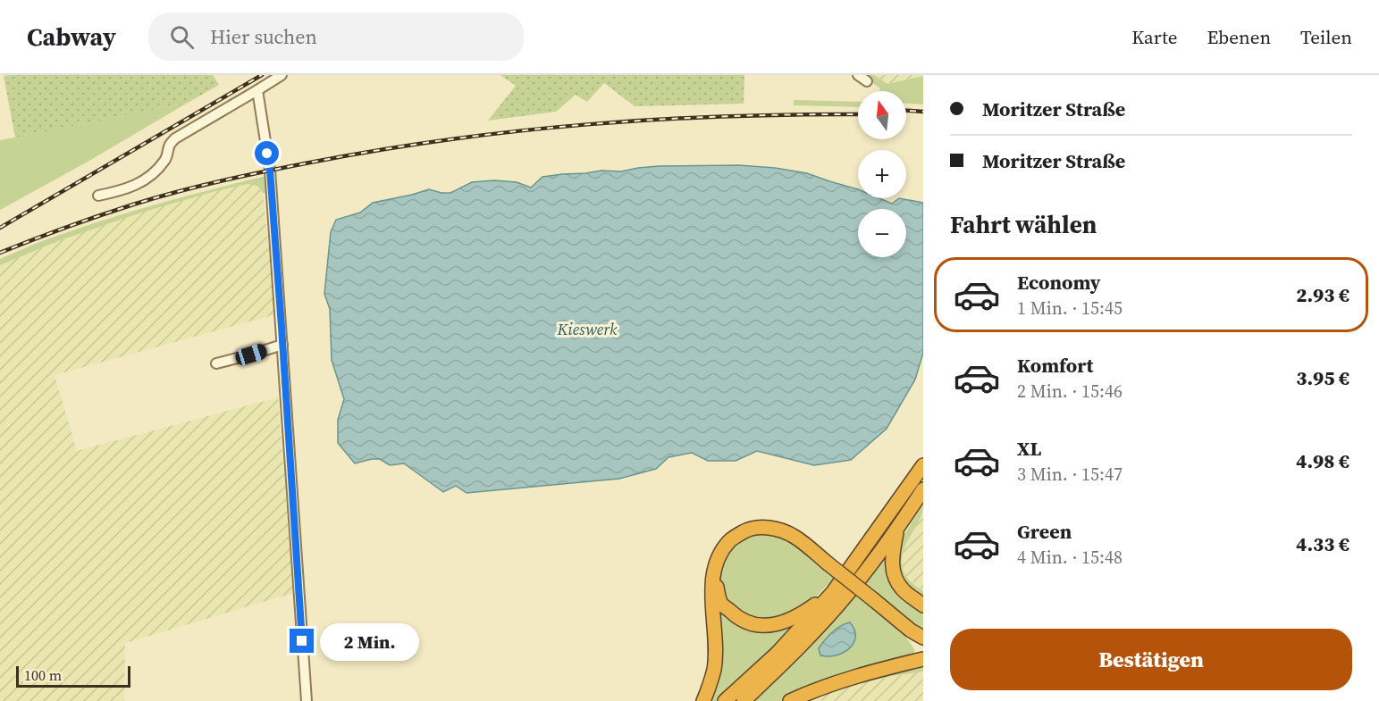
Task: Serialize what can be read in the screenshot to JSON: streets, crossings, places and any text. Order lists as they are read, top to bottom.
{
  "water": ["Kieswerk"],
  "scale_bar": "100 m",
  "north": "top",
  "page": {
    "header": "Cabway",
    "search": "Hier suchen",
    "nav": ["Karte", "Ebenen", "Teilen"],
    "banner": ["Moritzer Straße", "Moritzer Straße"],
    "map_buttons": ["+", "−"],
    "heading": "Fahrt wählen",
    "list": [
      {
        "name": "Economy",
        "note": "1 Min. · 15:45",
        "value": "2.93 €"
      },
      {
        "name": "Komfort",
        "note": "2 Min. · 15:46",
        "value": "3.95 €"
      },
      {
        "name": "XL",
        "note": "3 Min. · 15:47",
        "value": "4.98 €"
      },
      {
        "name": "Green",
        "note": "4 Min. · 15:48",
        "value": "4.33 €"
      }
    ],
    "buttons": "Bestätigen",
    "bubble": "2 Min.",
    "scale": "100 m"
  }
}
